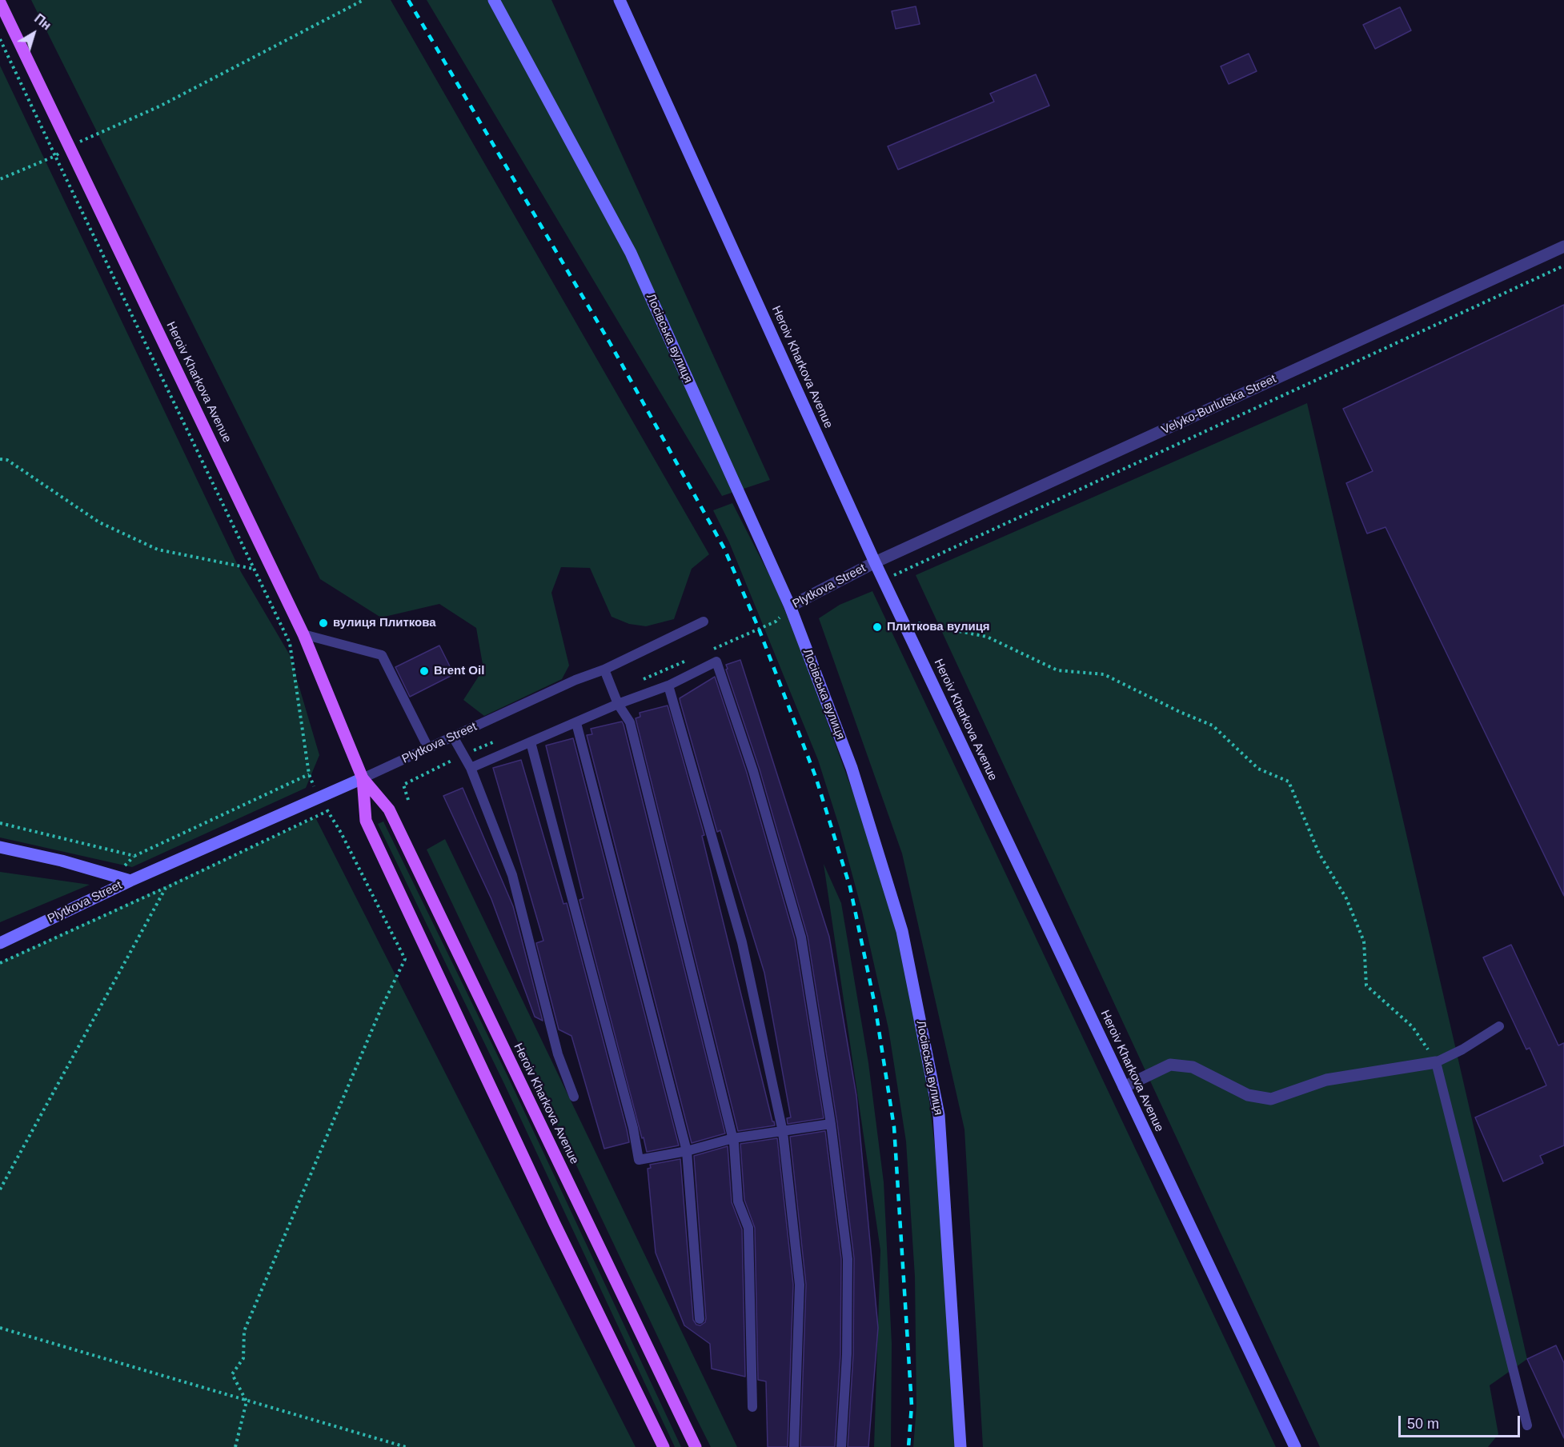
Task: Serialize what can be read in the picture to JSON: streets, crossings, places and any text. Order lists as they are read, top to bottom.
{
  "streets": {
    "main road": ["Heroiv Kharkova Avenue"],
    "street": ["Лосівська вулиця", "Velyko-Burlutska Street", "Plytkova Street"]
  },
  "crossings": [
    ["Лосівська вулиця", "Plytkova Street"],
    ["Heroiv Kharkova Avenue", "Velyko-Burlutska Street"],
    ["Heroiv Kharkova Avenue", "Plytkova Street"],
    ["Velyko-Burlutska Street", "Plytkova Street"]
  ],
  "places": ["вулиця Плиткова", "Плиткова вулиця", "Brent Oil"],
  "scale_bar": "50 m",
  "north": "top right"
}
